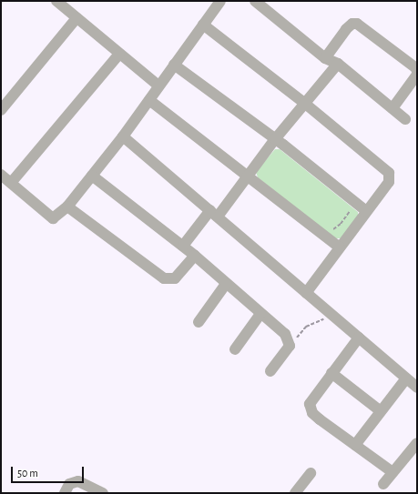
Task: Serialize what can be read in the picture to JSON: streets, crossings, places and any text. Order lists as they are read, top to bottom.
{
  "scale_bar": "50 m"
}
